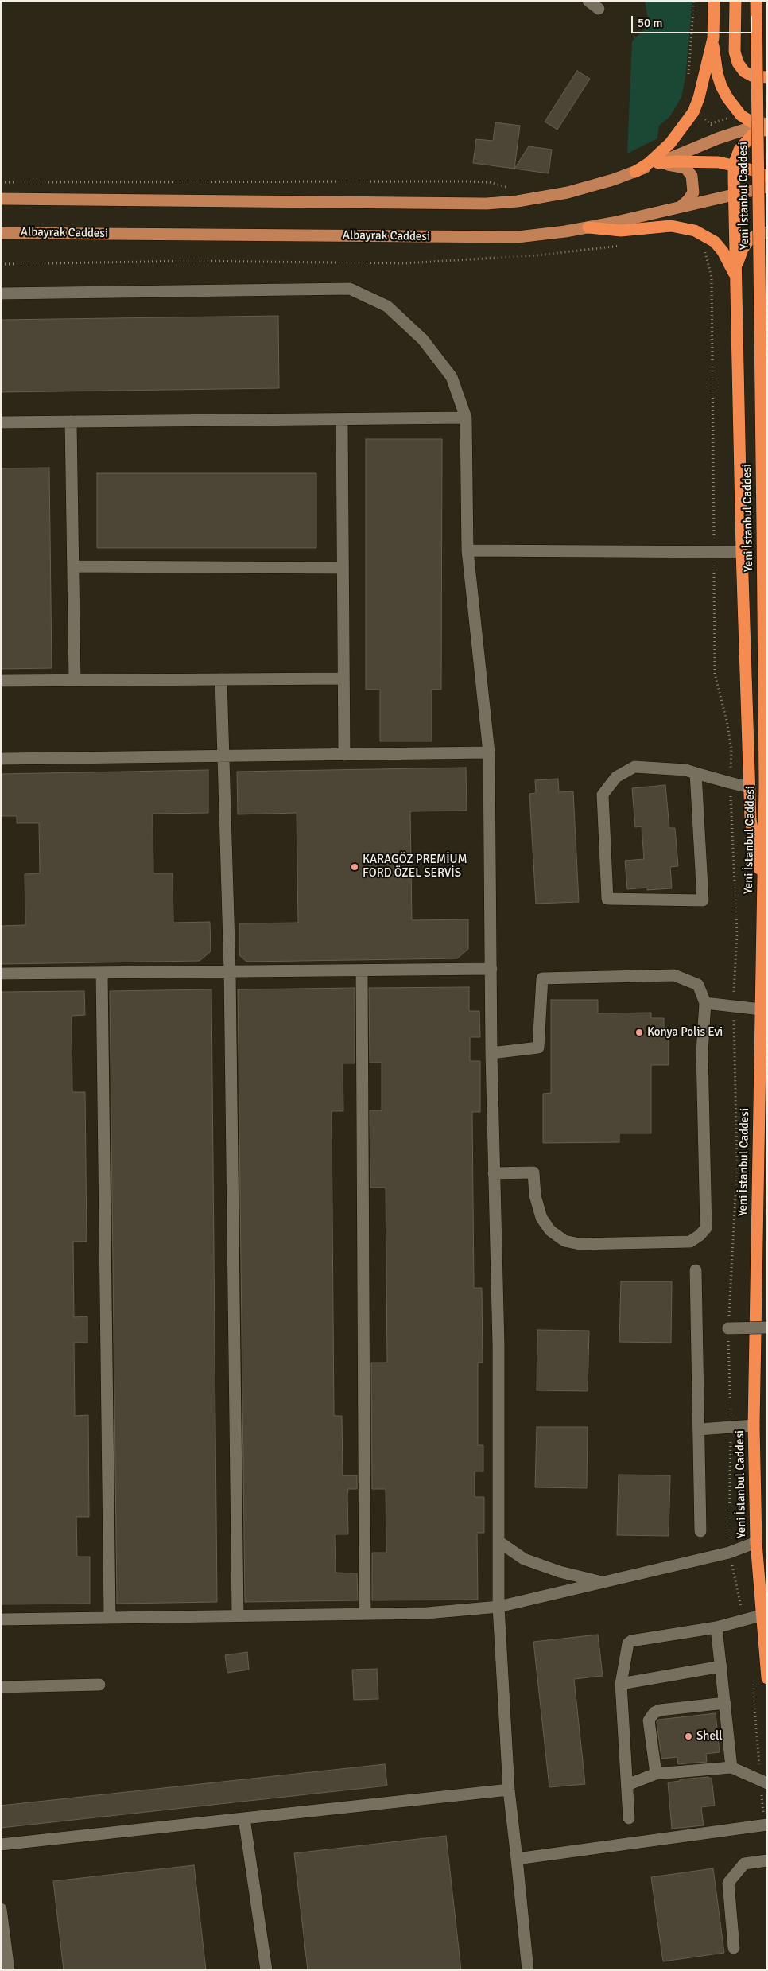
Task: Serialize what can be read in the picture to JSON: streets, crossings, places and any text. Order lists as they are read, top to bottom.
{
  "streets": {
    "highway": ["Yeni İstanbul Caddesi"],
    "main road": ["Albayrak Caddesi"]
  },
  "places": ["KARAGÖZ PREMİUM FORD ÖZEL SERVİS", "Konya Polis Evi", "Shell"],
  "scale_bar": "50 m"
}
